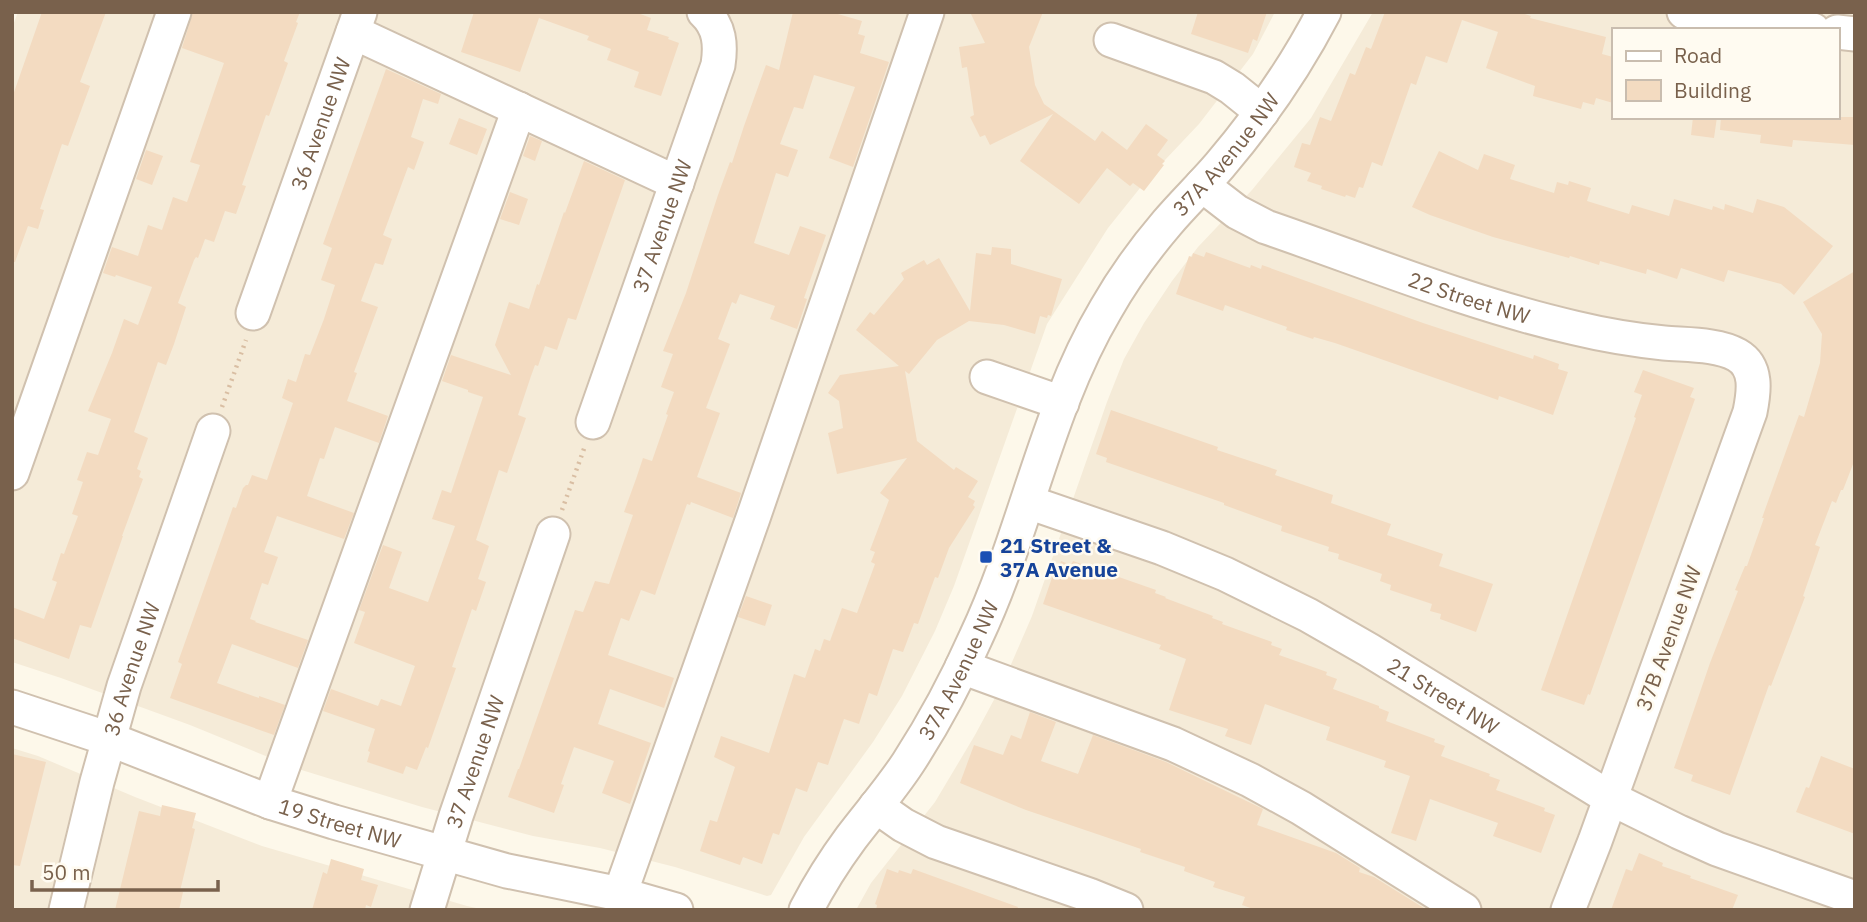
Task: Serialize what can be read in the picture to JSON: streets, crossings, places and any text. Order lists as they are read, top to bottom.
{
  "streets": {
    "street": [
      "36 Avenue NW",
      "37A Avenue NW",
      "37 Avenue NW",
      "22 Street NW",
      "37B Avenue NW",
      "21 Street NW",
      "19 Street NW"
    ]
  },
  "crossings": [
    ["36 Avenue NW", "19 Street NW"],
    ["37A Avenue NW", "22 Street NW"],
    ["37A Avenue NW", "21 Street NW"],
    ["37 Avenue NW", "19 Street NW"],
    ["22 Street NW", "37B Avenue NW"],
    ["37B Avenue NW", "21 Street NW"]
  ],
  "places": {
    "transit": ["21 Street & 37A Avenue"]
  },
  "legend": ["Road", "Building"],
  "scale_bar": "50 m"
}
